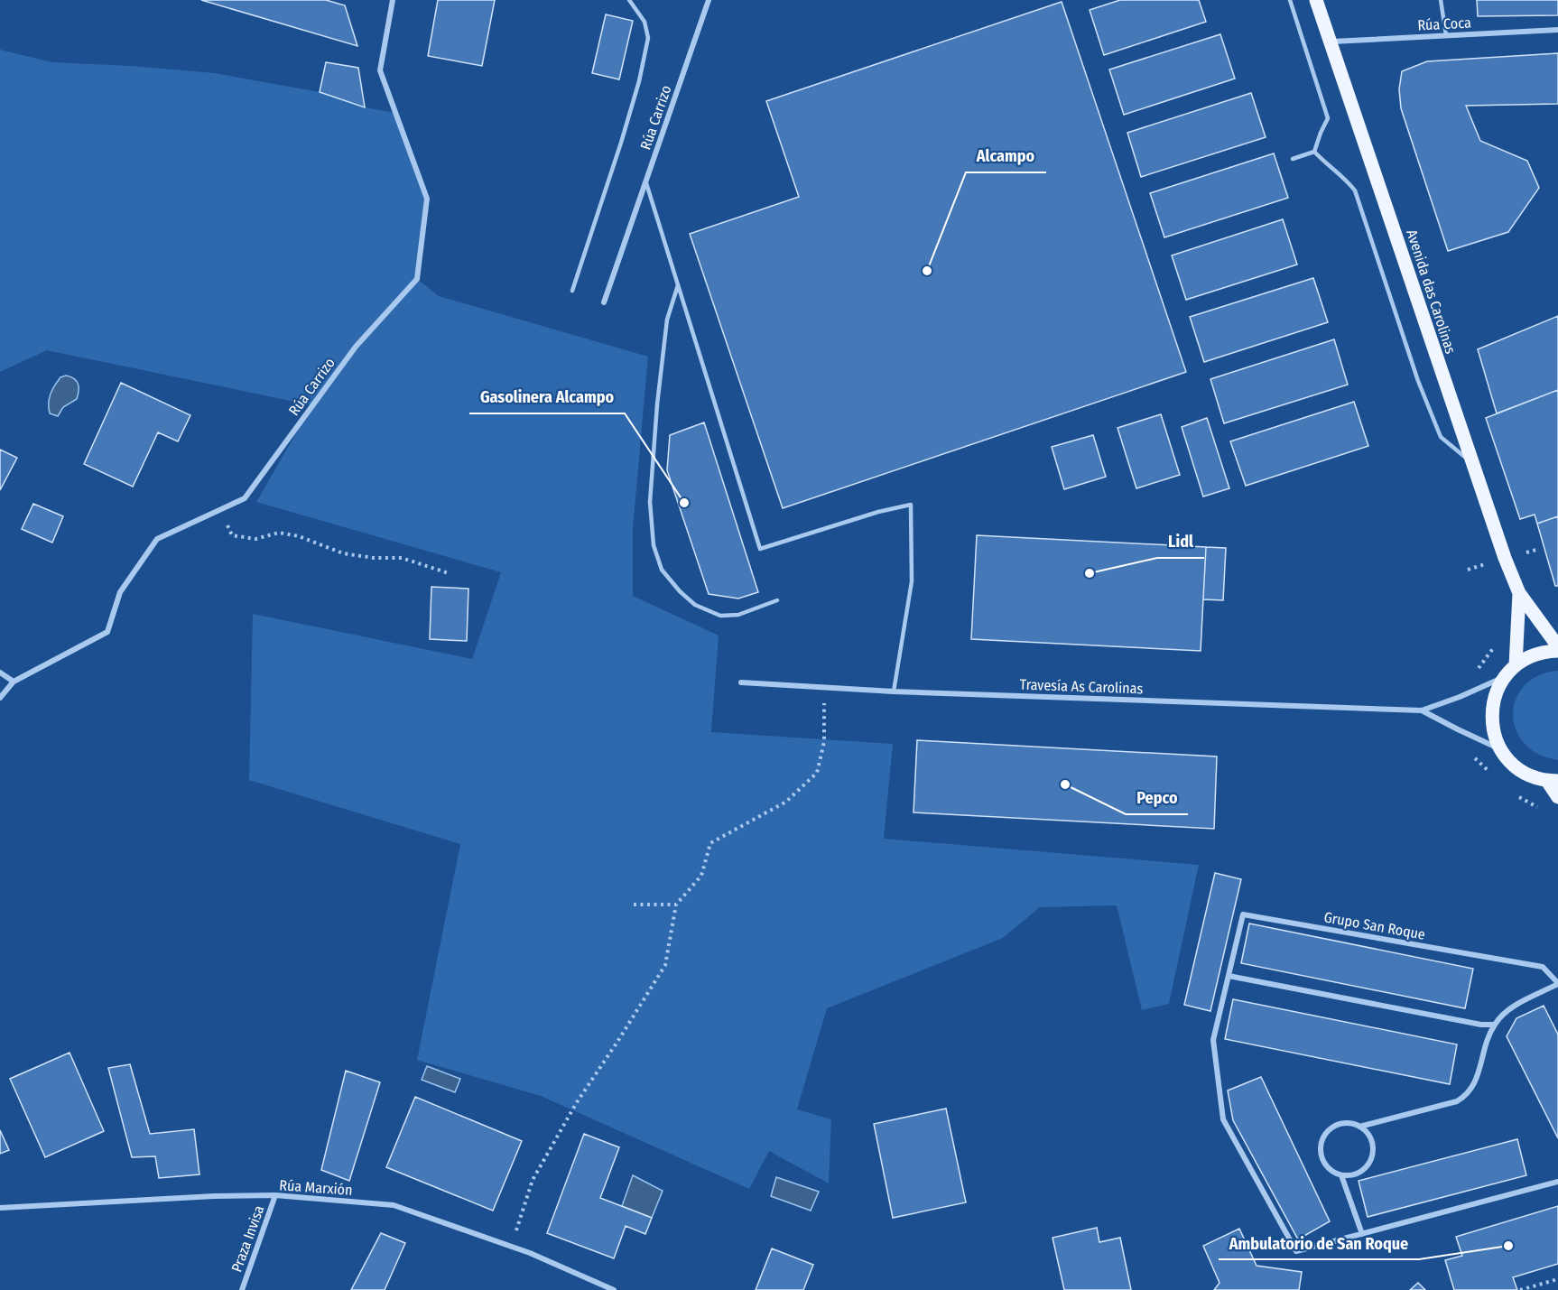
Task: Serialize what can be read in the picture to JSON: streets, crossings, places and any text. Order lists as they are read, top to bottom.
{
  "streets": {
    "main road": ["Avenida das Carolinas"],
    "street": [
      "Rúa Coca",
      "Rúa Carrizo",
      "Travesía As Carolinas",
      "Grupo San Roque",
      "Rúa Marxión",
      "Praza Invisa"
    ]
  },
  "crossings": [
    ["Rúa Coca", "Avenida das Carolinas"],
    ["Rúa Marxión", "Praza Invisa"]
  ],
  "places": [
    "Alcampo",
    "Gasolinera Alcampo",
    "Lidl",
    "Pepco",
    "Ambulatorio de San Roque"
  ]
}
